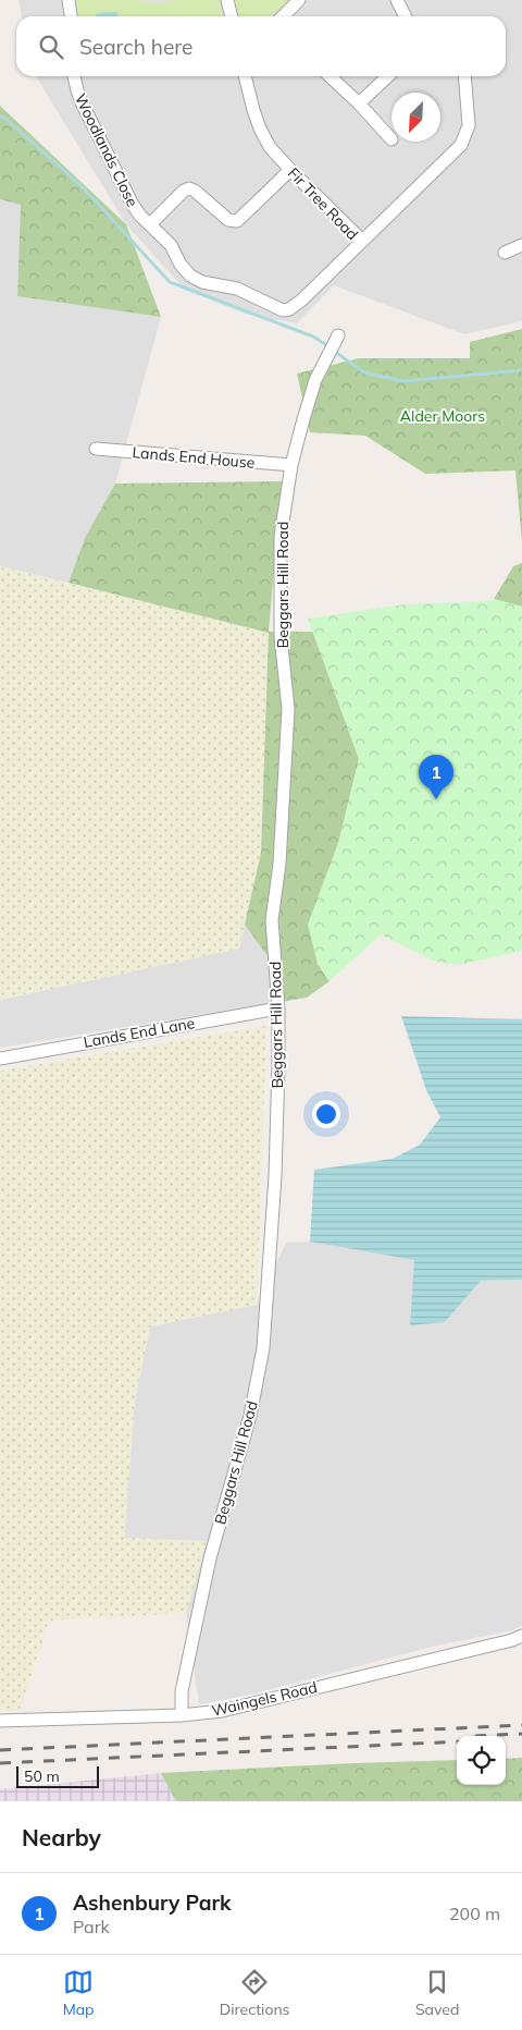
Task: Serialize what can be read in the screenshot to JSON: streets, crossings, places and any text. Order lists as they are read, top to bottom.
{
  "streets": {
    "street": [
      "Woodlands Close",
      "Fir Tree Road",
      "Lands End House",
      "Beggars Hill Road",
      "Lands End Lane",
      "Waingels Road"
    ]
  },
  "crossings": [
    ["Woodlands Close", "Fir Tree Road"],
    ["Lands End House", "Beggars Hill Road"],
    ["Beggars Hill Road", "Lands End Lane"],
    ["Beggars Hill Road", "Waingels Road"]
  ],
  "parks": ["Alder Moors"],
  "scale_bar": "50 m",
  "north": "bottom left",
  "page": {
    "search": "Search here",
    "pins": "1",
    "scale": "50 m",
    "heading": "Nearby",
    "list": [
      {
        "mark": "1",
        "name": "Ashenbury Park",
        "note": "Park",
        "value": "200 m"
      }
    ],
    "nav": ["Map", "Directions", "Saved"]
  }
}
